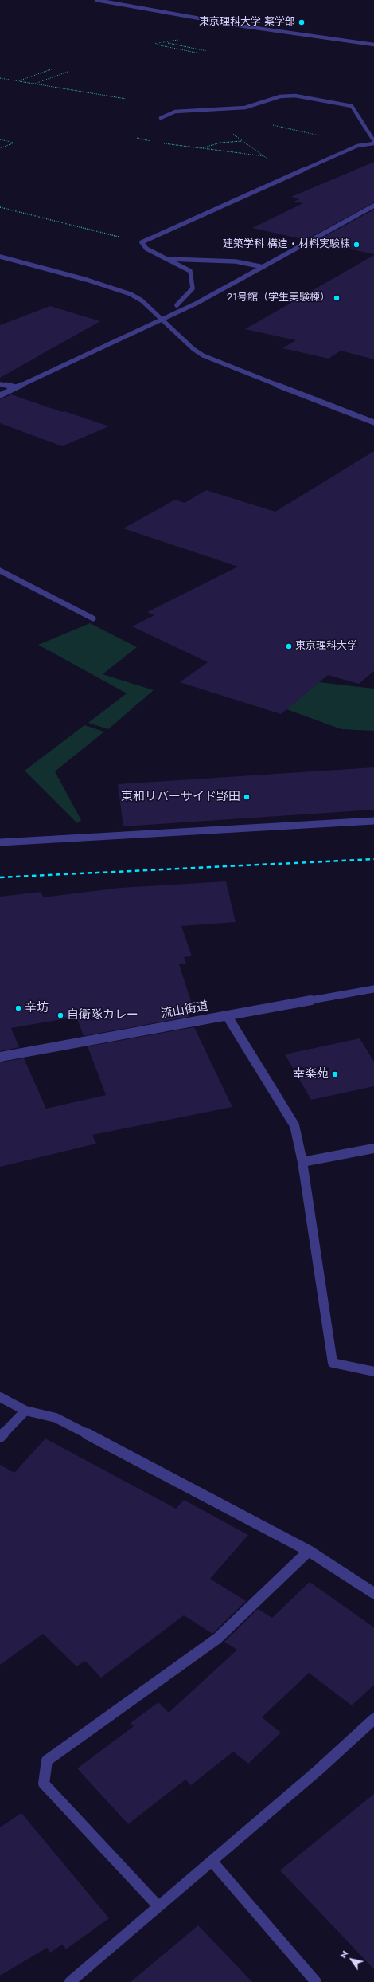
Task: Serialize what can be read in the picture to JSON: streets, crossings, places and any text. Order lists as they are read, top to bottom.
{
  "streets": {
    "street": ["流山街道"]
  },
  "places": [
    "東京理科大学 薬学部",
    "建築学科 構造・材料実験棟",
    "21号館（学生実験棟）",
    "東京理科大学",
    "東和リバーサイド野田",
    "辛坊",
    "自衛隊カレー",
    "幸楽苑"
  ],
  "north": "top left"
}
